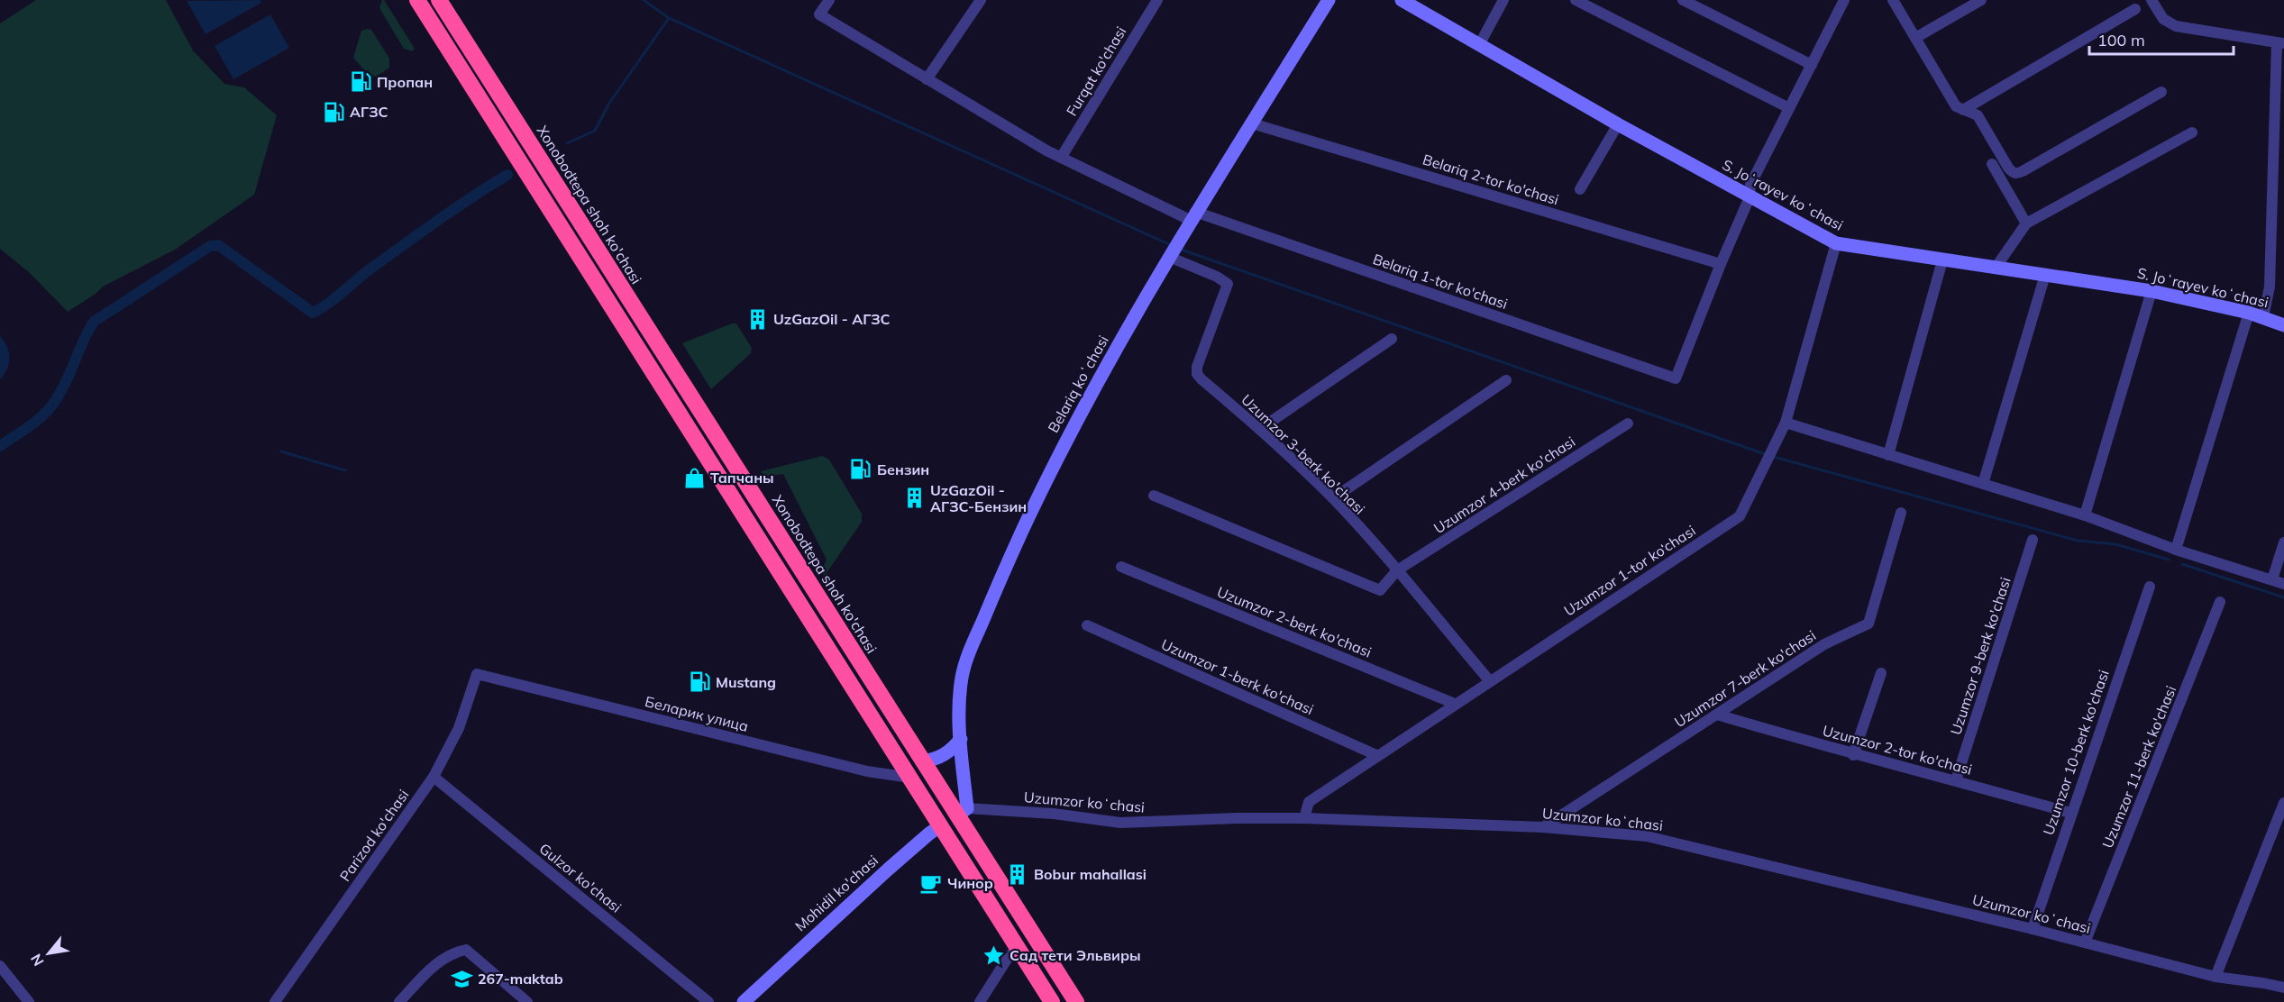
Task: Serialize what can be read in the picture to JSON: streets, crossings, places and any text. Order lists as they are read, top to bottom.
{
  "streets": {
    "highway": ["Xonobodtepa shoh ko'chasi", "Mohidil ko'chasi"],
    "street": [
      "Furqat ko'chasi",
      "Belariq 2-tor ko'chasi",
      "S. Joʻrayev koʻchasi",
      "Belariq 1-tor ko'chasi",
      "Belariq koʻchasi",
      "Uzumzor 3-berk ko'chasi",
      "Uzumzor 4-berk ko'chasi",
      "Uzumzor 1-tor ko‘chasi",
      "Uzumzor 2-berk ko'chasi",
      "Uzumzor 9-berk ko'chasi",
      "Uzumzor 1-berk ko'chasi",
      "Uzumzor 7-berk ko'chasi",
      "Беларик улица",
      "Uzumzor 2-tor ko'chasi",
      "Uzumzor 10-berk ko'chasi",
      "Uzumzor 11-berk ko'chasi",
      "Uzumzor koʻchasi",
      "Parizod ko'chasi",
      "Gulzor ko'chasi"
    ]
  },
  "crossings": [
    ["Furqat ko'chasi", "Belariq 1-tor ko'chasi"],
    ["Belariq 2-tor ko'chasi", "Belariq 1-tor ko'chasi"],
    ["Belariq 2-tor ko'chasi", "Belariq koʻchasi"],
    ["S. Joʻrayev koʻchasi", "Uzumzor 1-tor ko‘chasi"],
    ["Xonobodtepa shoh ko'chasi", "Belariq koʻchasi"],
    ["Xonobodtepa shoh ko'chasi", "Uzumzor koʻchasi"],
    ["Xonobodtepa shoh ko'chasi", "Mohidil ko'chasi"],
    ["Belariq 1-tor ko'chasi", "Belariq koʻchasi"],
    ["Belariq koʻchasi", "Uzumzor 3-berk ko'chasi"],
    ["Belariq koʻchasi", "Uzumzor koʻchasi"],
    ["Belariq koʻchasi", "Mohidil ko'chasi"],
    ["Uzumzor 3-berk ko'chasi", "Uzumzor 4-berk ko'chasi"],
    ["Uzumzor 3-berk ko'chasi", "Uzumzor 1-tor ko‘chasi"],
    ["Uzumzor 1-tor ko‘chasi", "Uzumzor 2-berk ko'chasi"],
    ["Uzumzor 1-tor ko‘chasi", "Uzumzor 1-berk ko'chasi"],
    ["Uzumzor 1-tor ko‘chasi", "Uzumzor koʻchasi"],
    ["Uzumzor 9-berk ko'chasi", "Uzumzor 2-tor ko'chasi"],
    ["Uzumzor 7-berk ko'chasi", "Uzumzor 2-tor ko'chasi"],
    ["Uzumzor 7-berk ko'chasi", "Uzumzor koʻchasi"],
    ["Беларик улица", "Parizod ko'chasi"],
    ["Uzumzor 2-tor ko'chasi", "Uzumzor 10-berk ko'chasi"],
    ["Uzumzor 10-berk ko'chasi", "Uzumzor koʻchasi"],
    ["Uzumzor 11-berk ko'chasi", "Uzumzor koʻchasi"],
    ["Uzumzor koʻchasi", "Mohidil ko'chasi"],
    ["Parizod ko'chasi", "Gulzor ko'chasi"]
  ],
  "places": {
    "fuel station": [
      "Пропан",
      "АГЗС",
      "Бензин",
      "Mustang"
    ],
    "building": ["UzGazOil - АГЗС", "UzGazOil - АГЗС-Бензин", "Bobur mahallasi"],
    "shop": ["Тапчаны"],
    "cafe": ["Чинор"],
    "place": ["Сад тети Эльвиры"],
    "school or university": ["267-maktab"]
  },
  "scale_bar": "100 m",
  "north": "bottom left"
}
